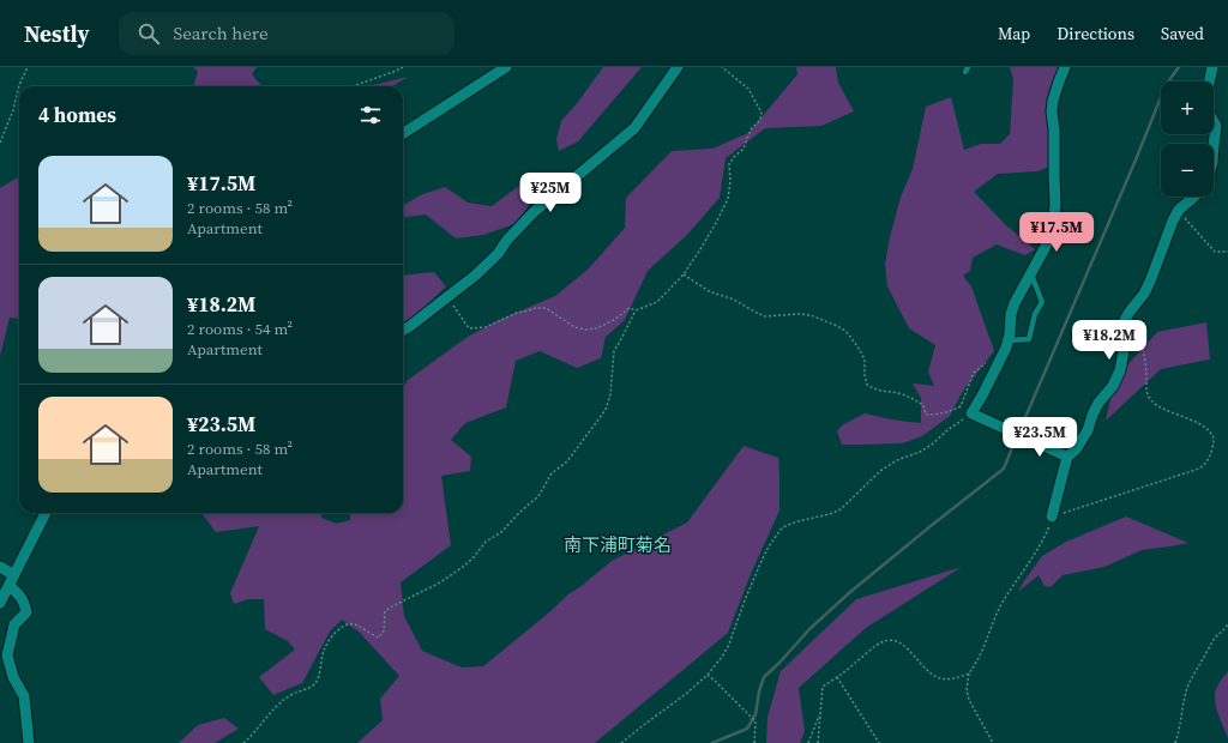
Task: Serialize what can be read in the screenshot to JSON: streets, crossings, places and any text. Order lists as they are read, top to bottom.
{
  "districts": ["南下浦町菊名"],
  "page": {
    "header": "Nestly",
    "search": "Search here",
    "nav": ["Map", "Directions", "Saved"],
    "map_buttons": ["+", "−"],
    "heading": "4 homes",
    "list": [
      {
        "name": "¥17.5M",
        "note": "2 rooms · 58 m² · Apartment"
      },
      {
        "name": "¥18.2M",
        "note": "2 rooms · 54 m² · Apartment"
      },
      {
        "name": "¥23.5M",
        "note": "2 rooms · 58 m² · Apartment"
      }
    ],
    "price": [
      "¥25M",
      "¥17.5M",
      "¥18.2M",
      "¥23.5M"
    ]
  }
}
